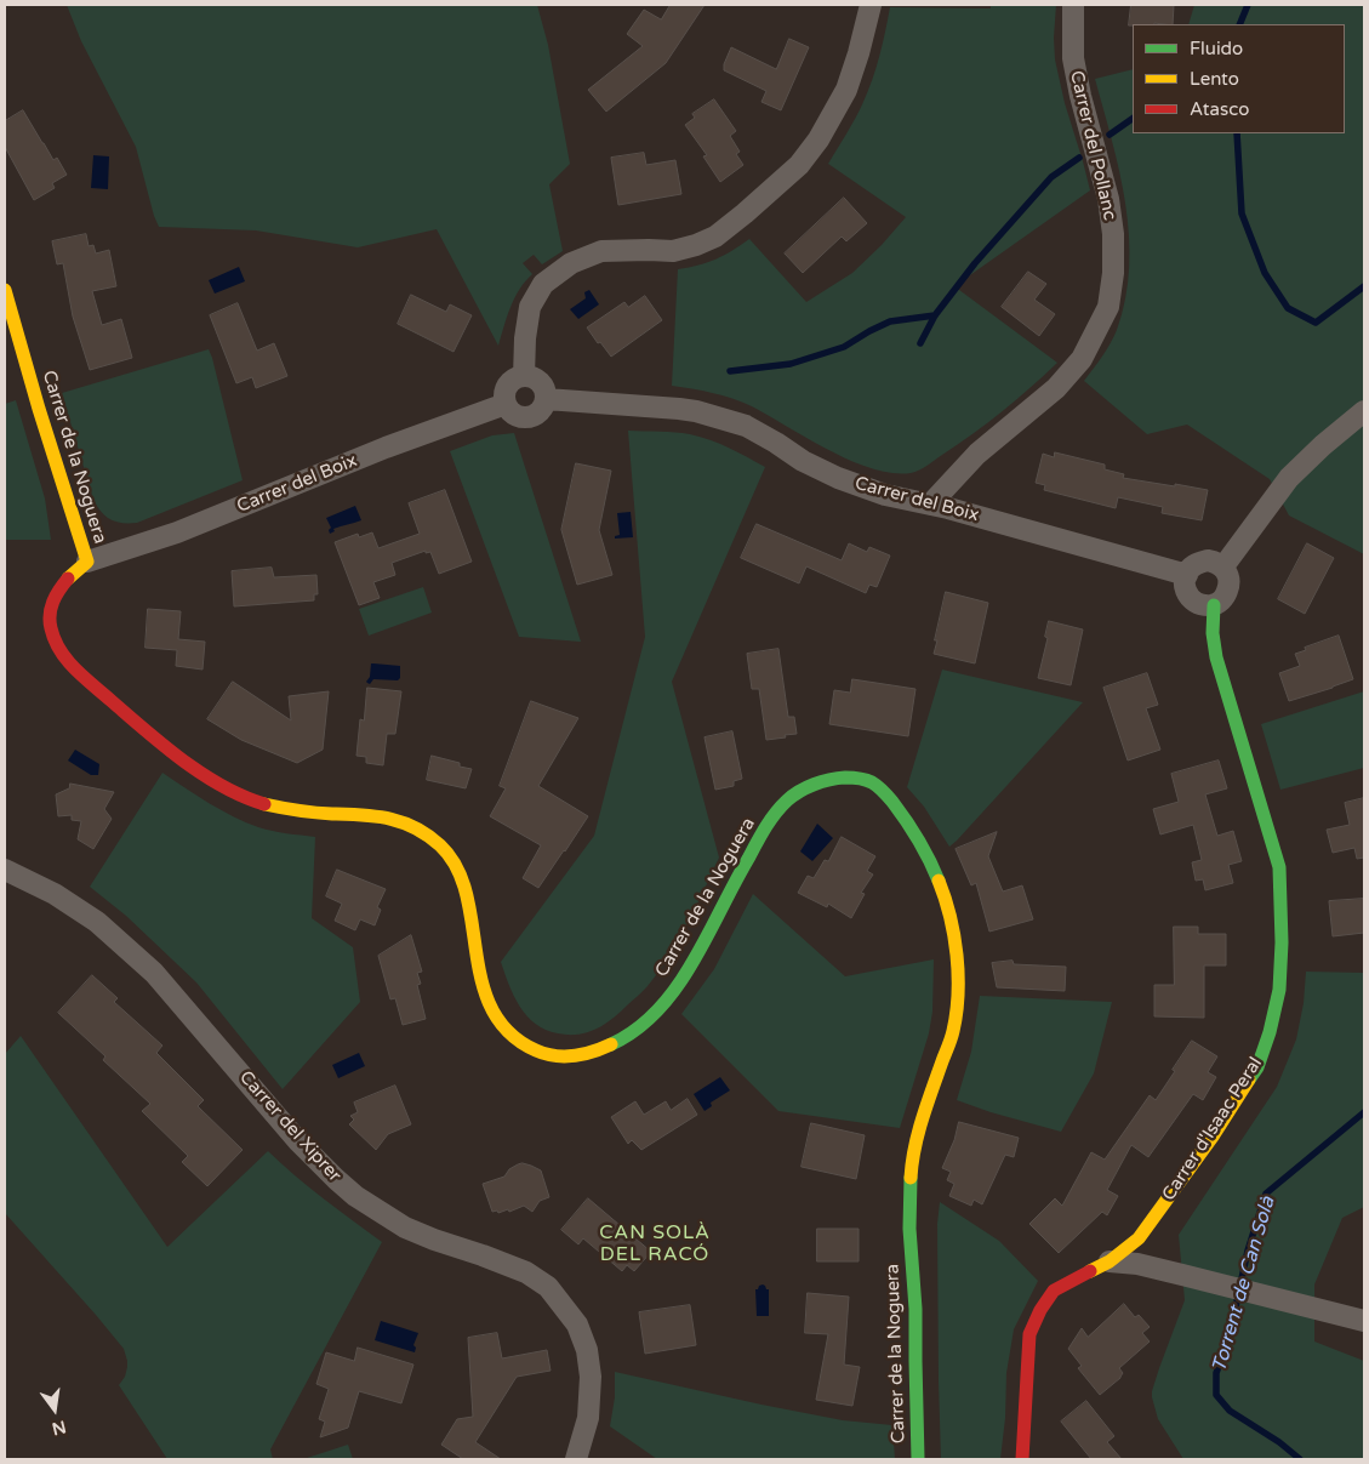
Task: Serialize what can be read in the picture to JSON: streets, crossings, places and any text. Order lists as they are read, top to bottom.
{
  "streets": {
    "street": [
      "Carrer del Pollanc",
      "Carrer de la Noguera",
      "Carrer del Boix",
      "Carrer del Xiprer",
      "Carrer d'Isaac Peral"
    ]
  },
  "crossings": [
    ["Carrer del Pollanc", "Carrer del Boix"],
    ["Carrer de la Noguera", "Carrer del Boix"],
    ["Carrer del Boix", "Carrer d'Isaac Peral"]
  ],
  "districts": ["CAN SOLÀ DEL RACÓ"],
  "water": ["Torrent de Can Solà"],
  "legend": ["Fluido", "Lento", "Atasco"],
  "north": "bottom"
}
